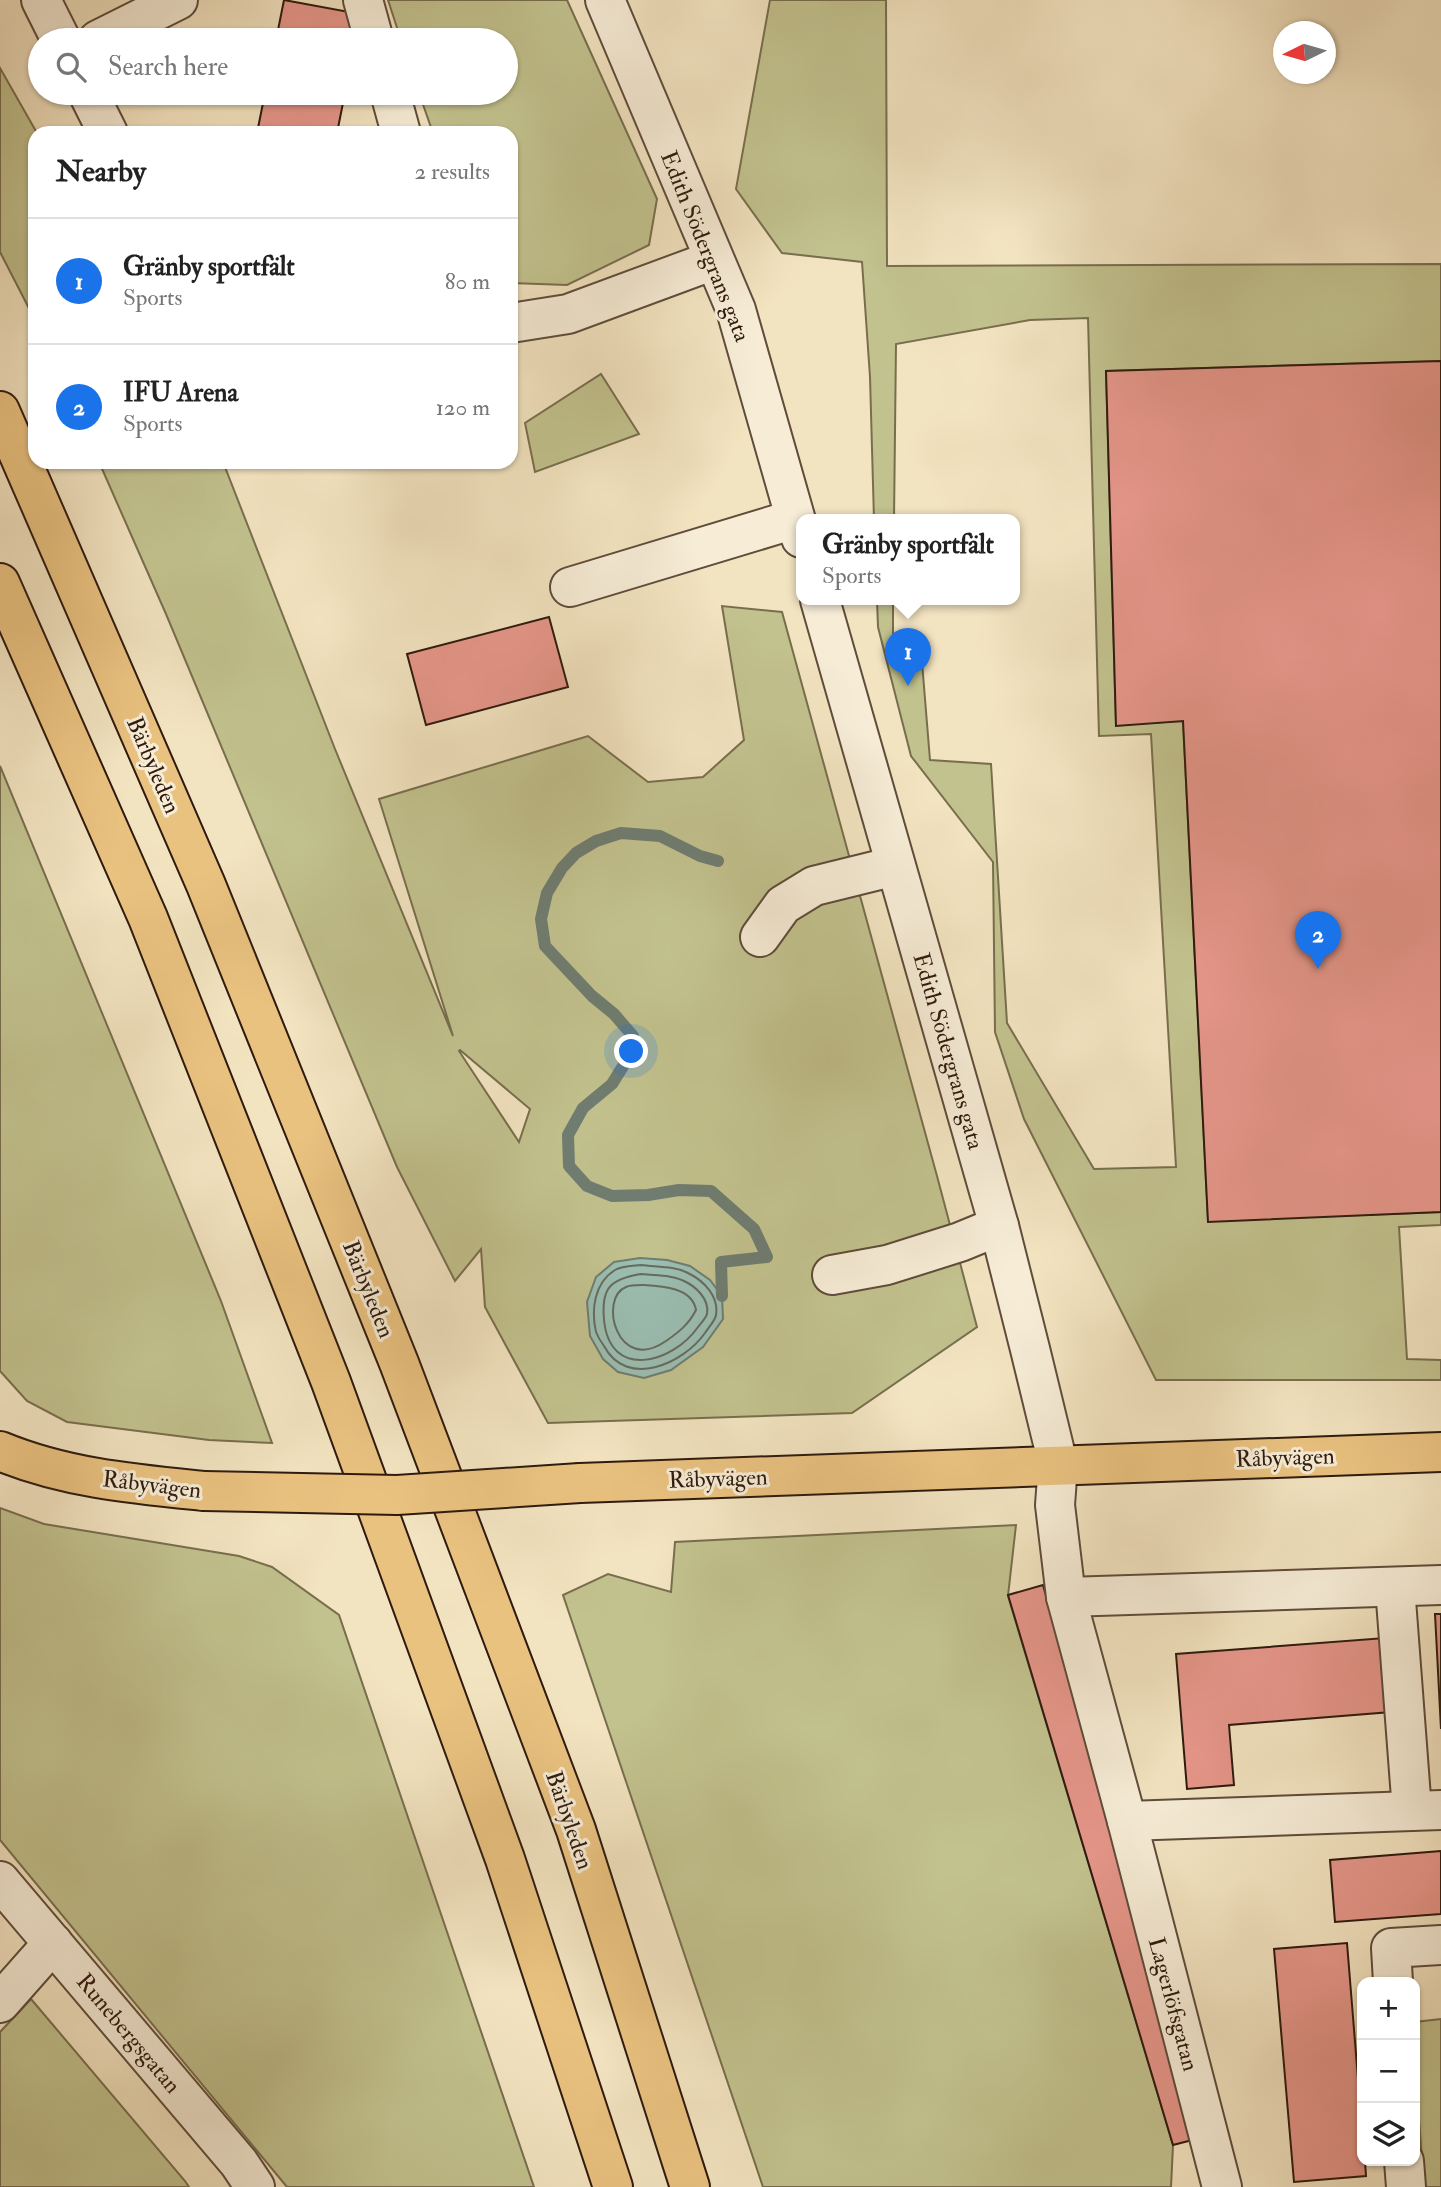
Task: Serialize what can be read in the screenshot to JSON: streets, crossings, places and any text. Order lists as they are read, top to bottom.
{
  "streets": {
    "main road": ["Bärbyleden", "Råbyvägen"],
    "street": ["Edith Södergrans gata", "Lagerlöfsgatan", "Runebergsgatan"]
  },
  "crossings": [
    ["Edith Södergrans gata", "Råbyvägen"],
    ["Edith Södergrans gata", "Lagerlöfsgatan"]
  ],
  "north": "left",
  "page": {
    "search": "Search here",
    "heading": ["Nearby", "2 results"],
    "list": [
      {
        "mark": "1",
        "name": "Gränby sportfält",
        "note": "Sports",
        "value": "80 m"
      },
      {
        "mark": "2",
        "name": "IFU Arena",
        "note": "Sports",
        "value": "120 m"
      }
    ],
    "popup": ["Gränby sportfält", "Sports"],
    "pins": ["1", "2"],
    "map_buttons": ["+", "−"]
  }
}
